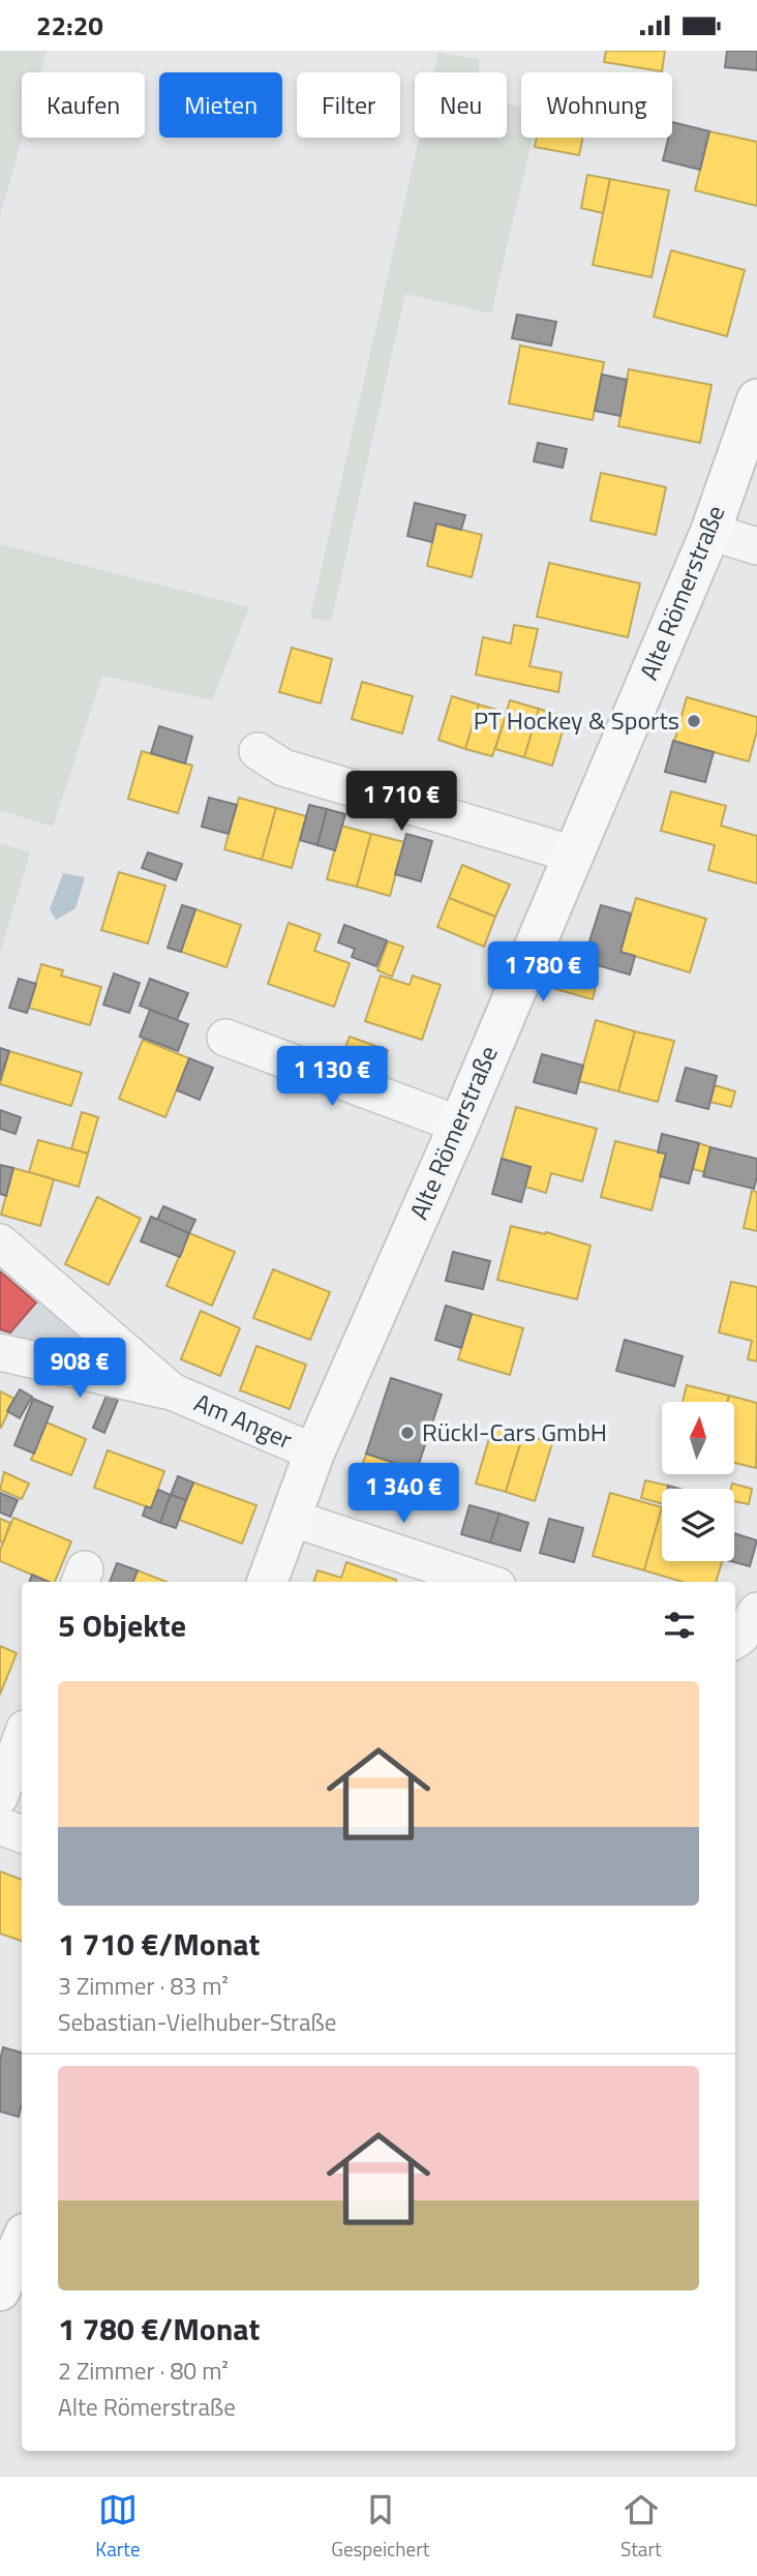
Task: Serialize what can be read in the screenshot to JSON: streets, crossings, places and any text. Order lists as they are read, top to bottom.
{
  "streets": {
    "main road": ["Alte Römerstraße"],
    "street": ["Am Anger"]
  },
  "crossings": [
    ["Alte Römerstraße", "Am Anger"]
  ],
  "places": ["PT Hockey & Sports", "Rückl-Cars GmbH"],
  "north": "top",
  "page": {
    "status": "22:20",
    "chip": [
      "Kaufen",
      "Mieten",
      "Filter",
      "Neu",
      "Wohnung"
    ],
    "price": [
      "1 710 €",
      "1 780 €",
      "1 130 €",
      "908 €",
      "1 340 €"
    ],
    "heading": "5 Objekte",
    "list": [
      {
        "name": "1 710 €/Monat",
        "note": "3 Zimmer · 83 m² · Sebastian-Vielhuber-Straße"
      },
      {
        "name": "1 780 €/Monat",
        "note": "2 Zimmer · 80 m² · Alte Römerstraße"
      }
    ],
    "tabs": ["Karte", "Gespeichert", "Start"]
  }
}
